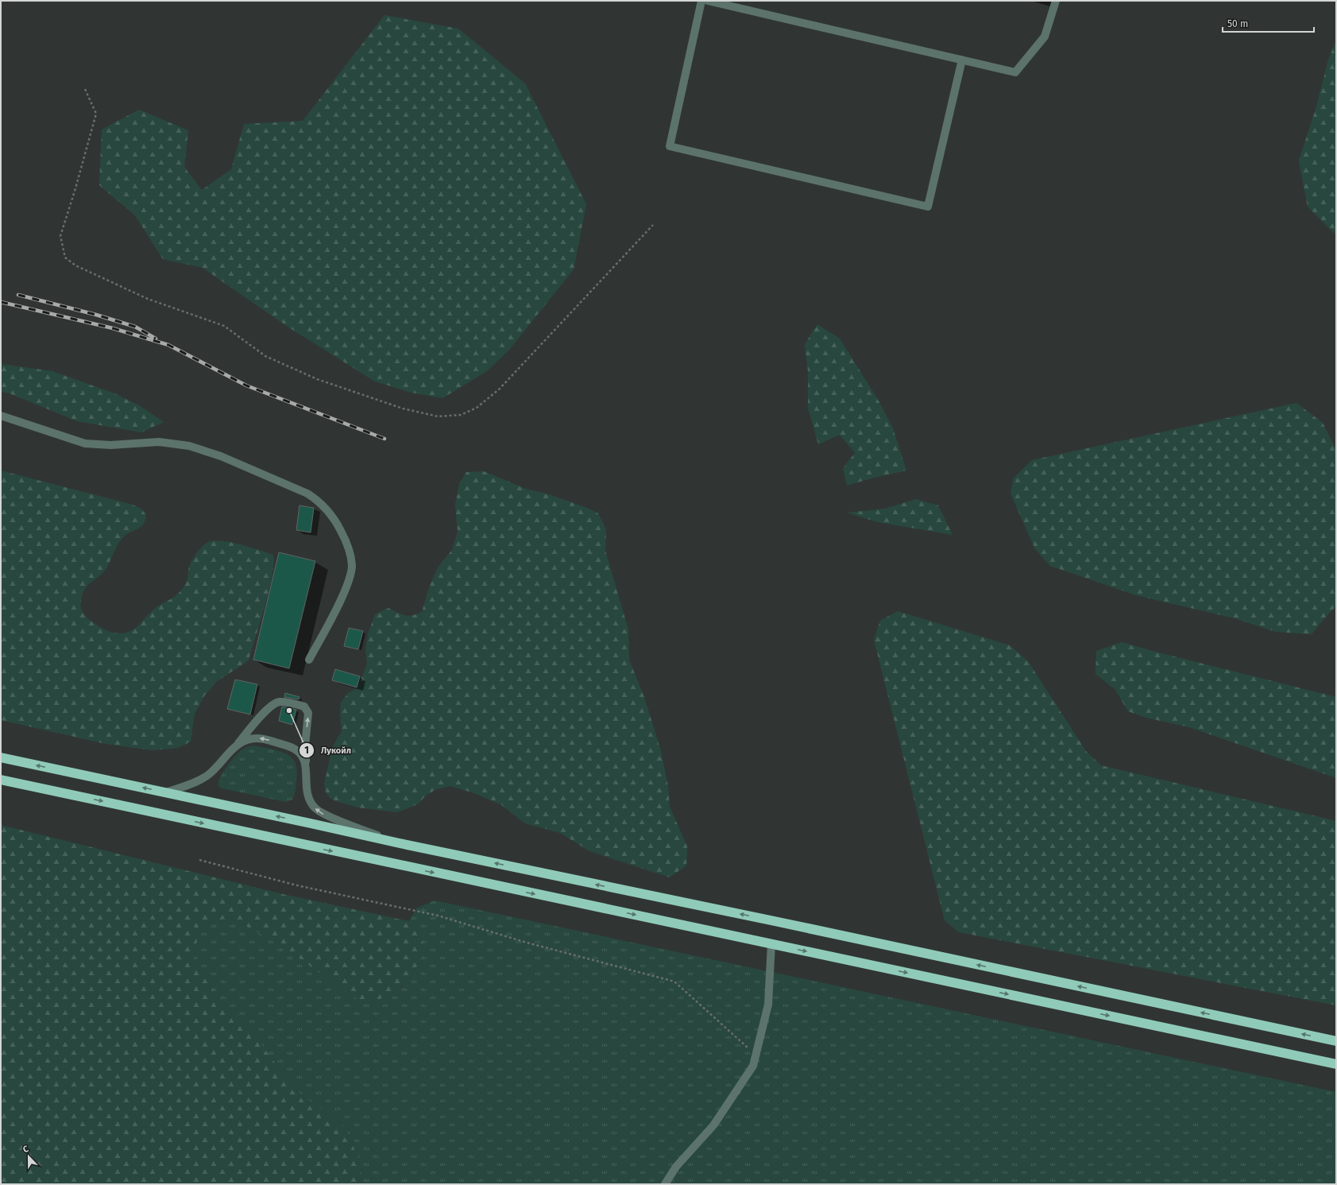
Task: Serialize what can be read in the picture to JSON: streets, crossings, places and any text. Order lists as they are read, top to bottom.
{
  "places": ["Лукойл"],
  "scale_bar": "50 m",
  "north": "top"
}
